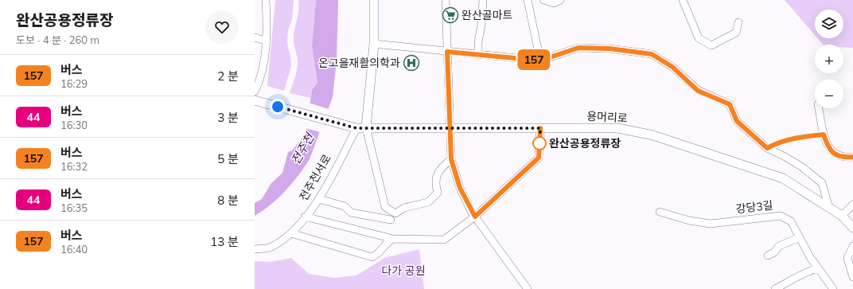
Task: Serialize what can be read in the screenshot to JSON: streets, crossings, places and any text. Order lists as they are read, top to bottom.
{
  "streets": {
    "street": ["용머리로", "전주천서로", "강당3길"]
  },
  "crossings": [
    ["용머리로", "전주천서로"]
  ],
  "water": ["전주천"],
  "parks": ["다가 공원"],
  "places": {
    "supermarket": ["완산골마트"],
    "hospital": ["온고을재활의학과"],
    "other": ["완산공용정류장"]
  },
  "lines": ["bus line 157"],
  "page": {
    "heading": ["완산공용정류장", "도보 · 4 분 · 260 m"],
    "on_map": "157",
    "map_buttons": ["+", "−"],
    "list": [
      {
        "mark": "157",
        "name": "버스",
        "note": "16:29",
        "value": "2 분"
      },
      {
        "mark": "44",
        "name": "버스",
        "note": "16:30",
        "value": "3 분"
      },
      {
        "mark": "157",
        "name": "버스",
        "note": "16:32",
        "value": "5 분"
      },
      {
        "mark": "44",
        "name": "버스",
        "note": "16:35",
        "value": "8 분"
      },
      {
        "mark": "157",
        "name": "버스",
        "note": "16:40",
        "value": "13 분"
      }
    ]
  }
}
